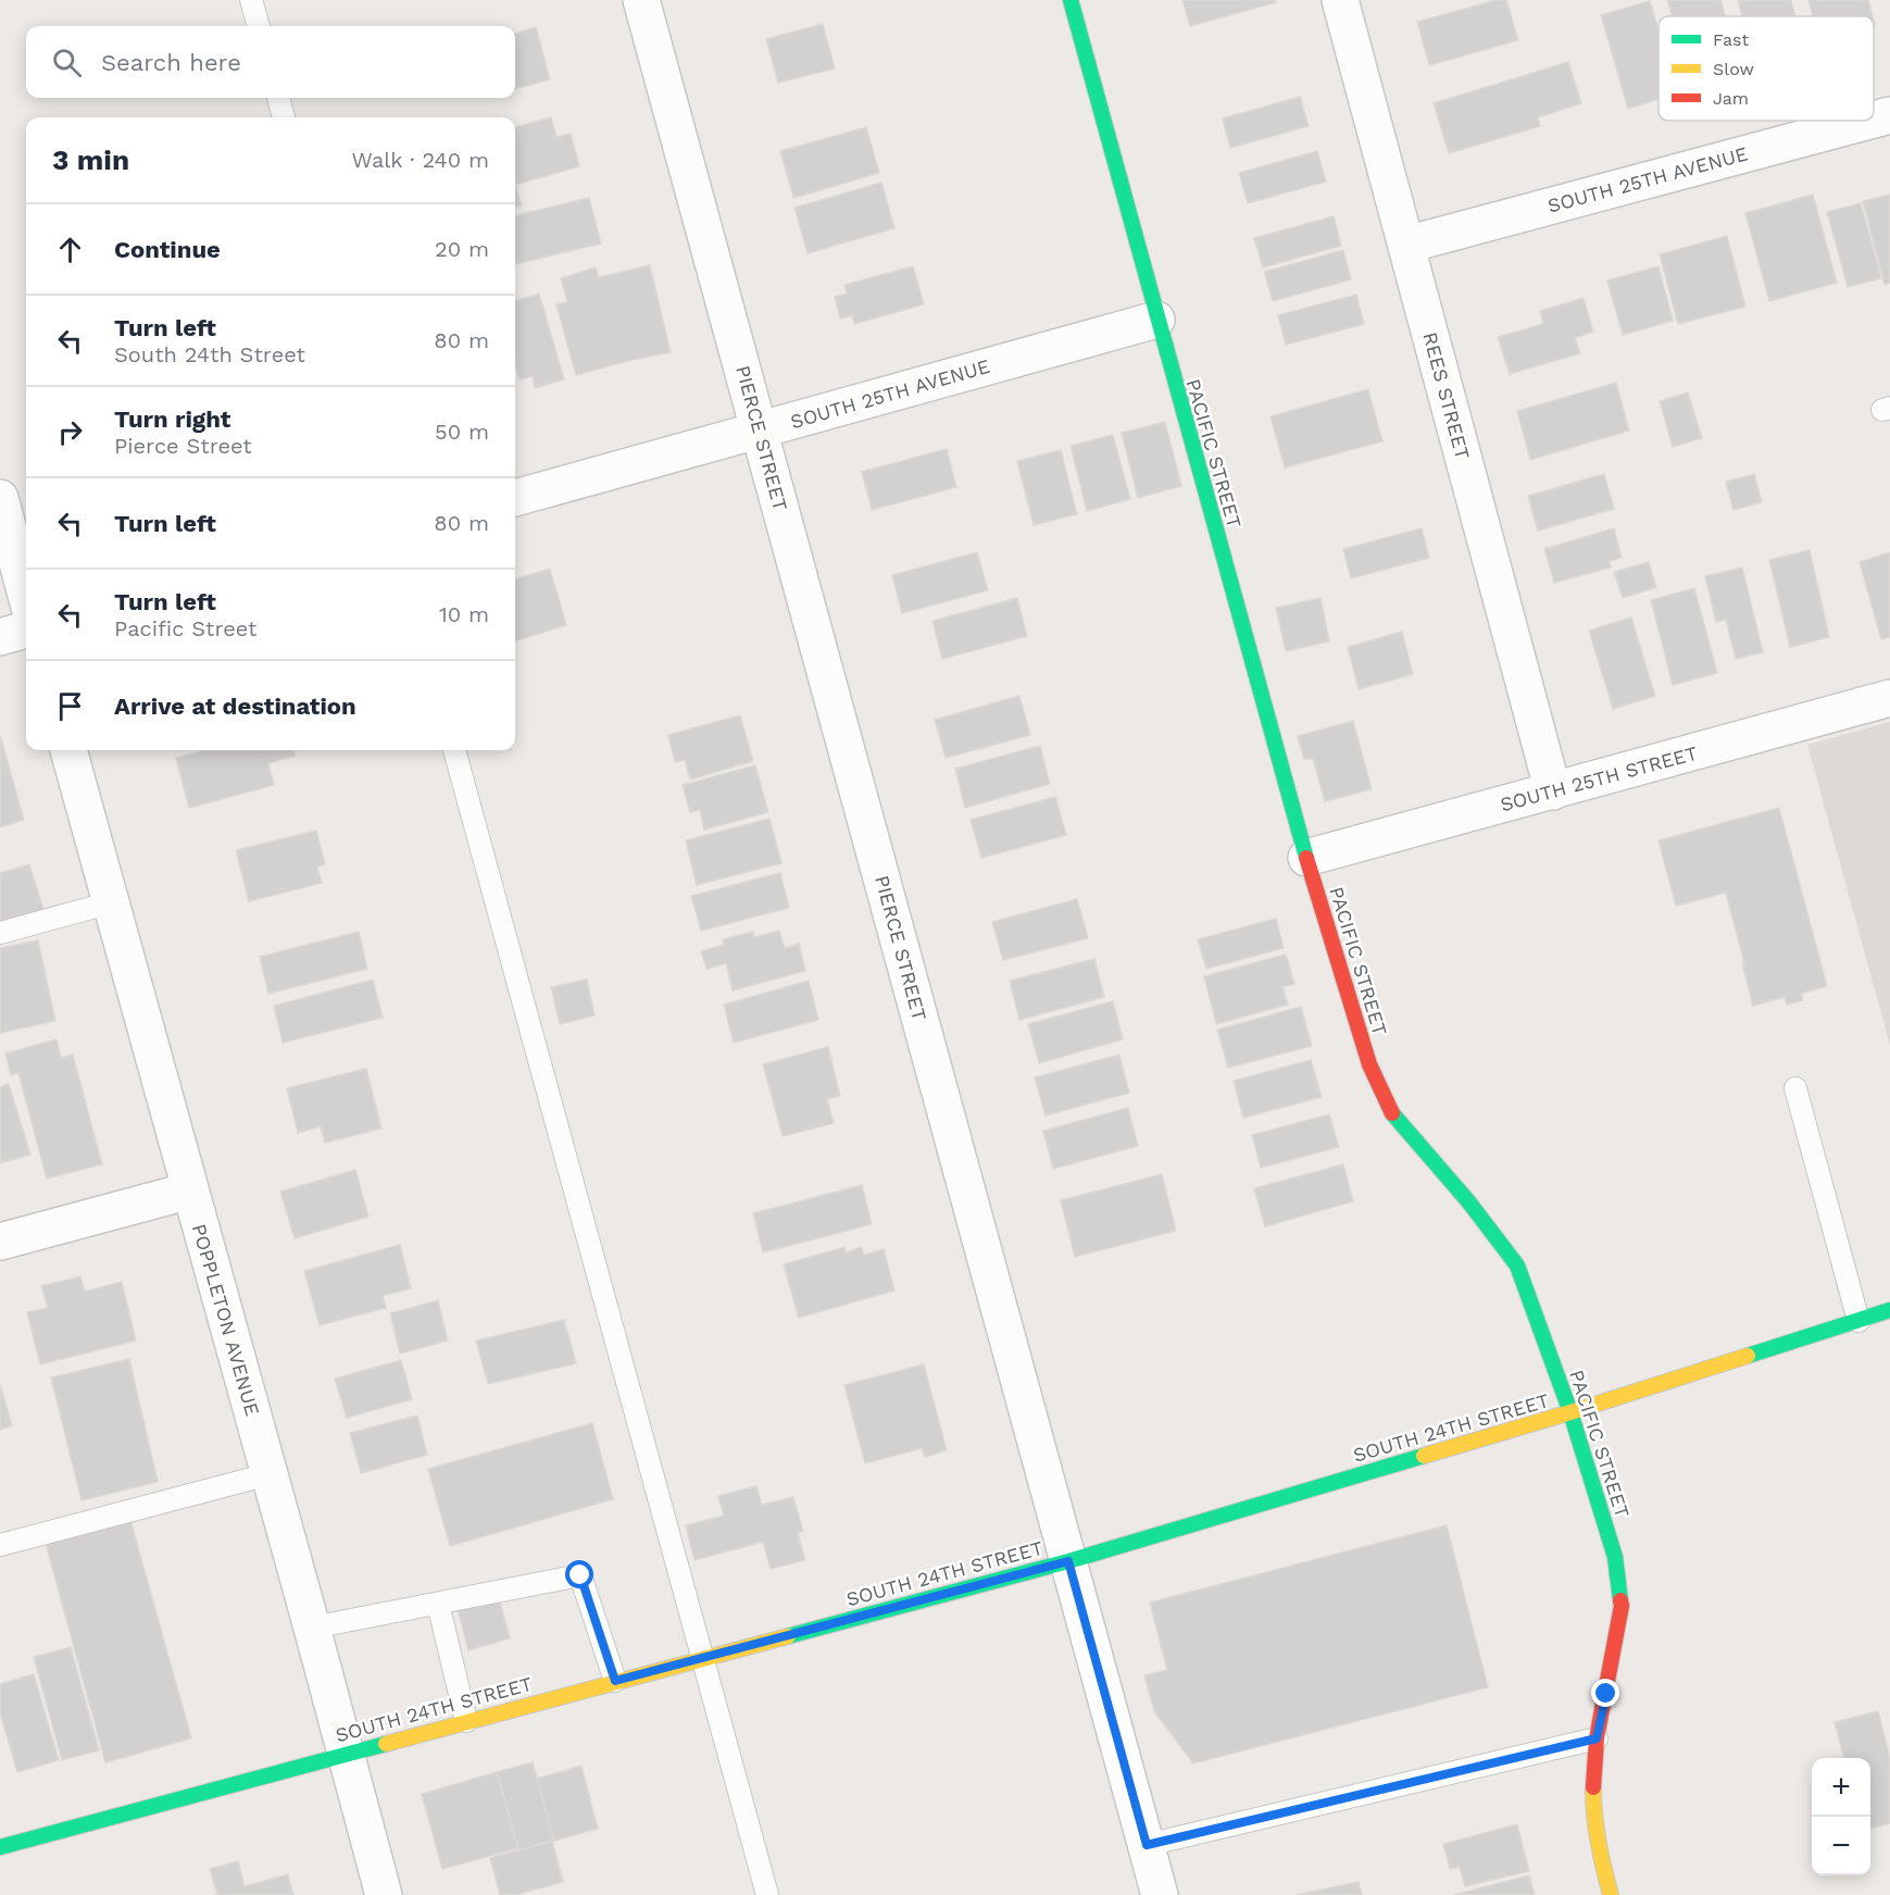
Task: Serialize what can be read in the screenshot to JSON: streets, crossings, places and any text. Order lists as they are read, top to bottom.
{
  "streets": {
    "street": [
      "SOUTH 25TH AVENUE",
      "REES STREET",
      "PIERCE STREET",
      "PACIFIC STREET",
      "SOUTH 25TH STREET",
      "POPPLETON AVENUE",
      "SOUTH 24TH STREET"
    ]
  },
  "crossings": [
    ["SOUTH 25TH AVENUE", "REES STREET"],
    ["SOUTH 25TH AVENUE", "PIERCE STREET"],
    ["SOUTH 25TH AVENUE", "PACIFIC STREET"],
    ["REES STREET", "SOUTH 25TH STREET"],
    ["PIERCE STREET", "SOUTH 24TH STREET"],
    ["PACIFIC STREET", "SOUTH 25TH STREET"],
    ["PACIFIC STREET", "SOUTH 24TH STREET"],
    ["POPPLETON AVENUE", "SOUTH 24TH STREET"]
  ],
  "legend": ["Fast", "Slow", "Jam"],
  "page": {
    "search": "Search here",
    "heading": ["3 min", "Walk · 240 m"],
    "list": [
      ["Continue", "20 m"],
      ["Turn left", "South 24th Street", "80 m"],
      ["Turn right", "Pierce Street", "50 m"],
      ["Turn left", "80 m"],
      ["Turn left", "Pacific Street", "10 m"],
      "Arrive at destination"
    ],
    "map_buttons": ["+", "−"]
  }
}
